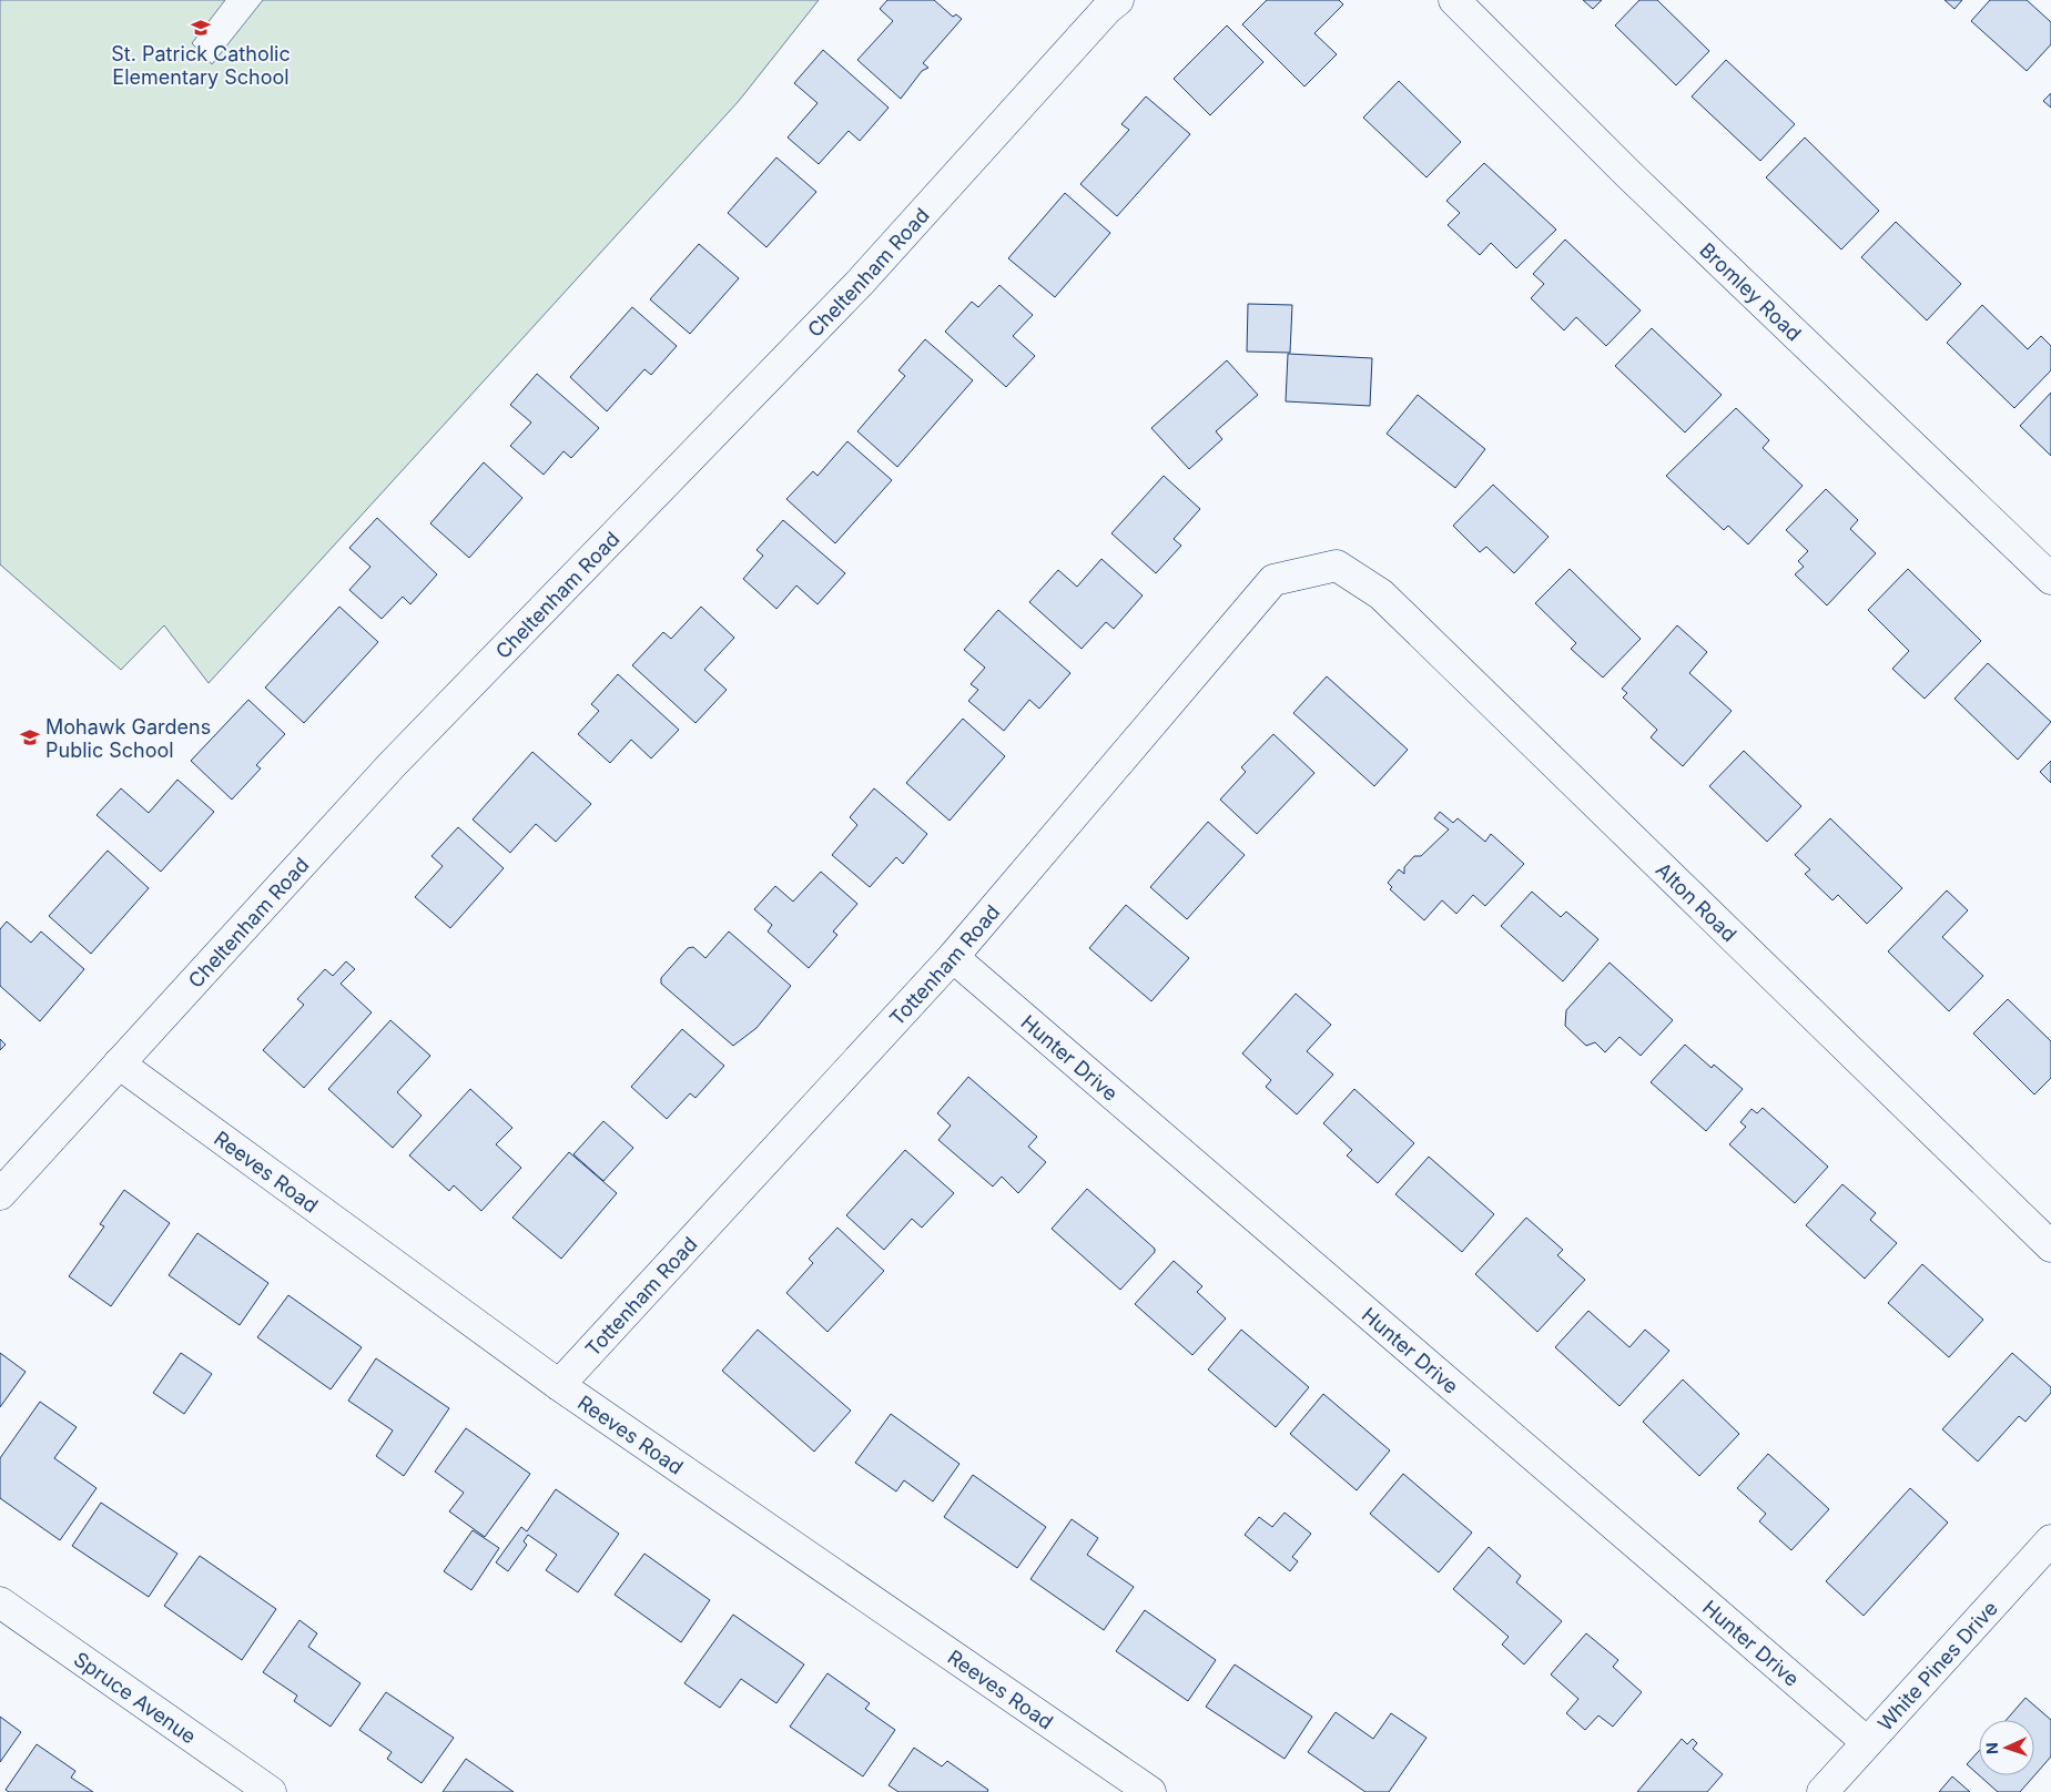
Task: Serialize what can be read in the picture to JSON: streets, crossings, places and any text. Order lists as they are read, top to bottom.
{
  "streets": {
    "street": [
      "Cheltenham Road",
      "Bromley Road",
      "Alton Road",
      "Tottenham Road",
      "Hunter Drive",
      "Reeves Road",
      "White Pines Drive",
      "Spruce Avenue"
    ]
  },
  "crossings": [
    ["Cheltenham Road", "Reeves Road"],
    ["Alton Road", "Tottenham Road"],
    ["Tottenham Road", "Hunter Drive"],
    ["Tottenham Road", "Reeves Road"],
    ["Hunter Drive", "White Pines Drive"]
  ],
  "places": {
    "school or university": ["St. Patrick Catholic Elementary School", "Mohawk Gardens Public School"]
  },
  "north": "left"
}
